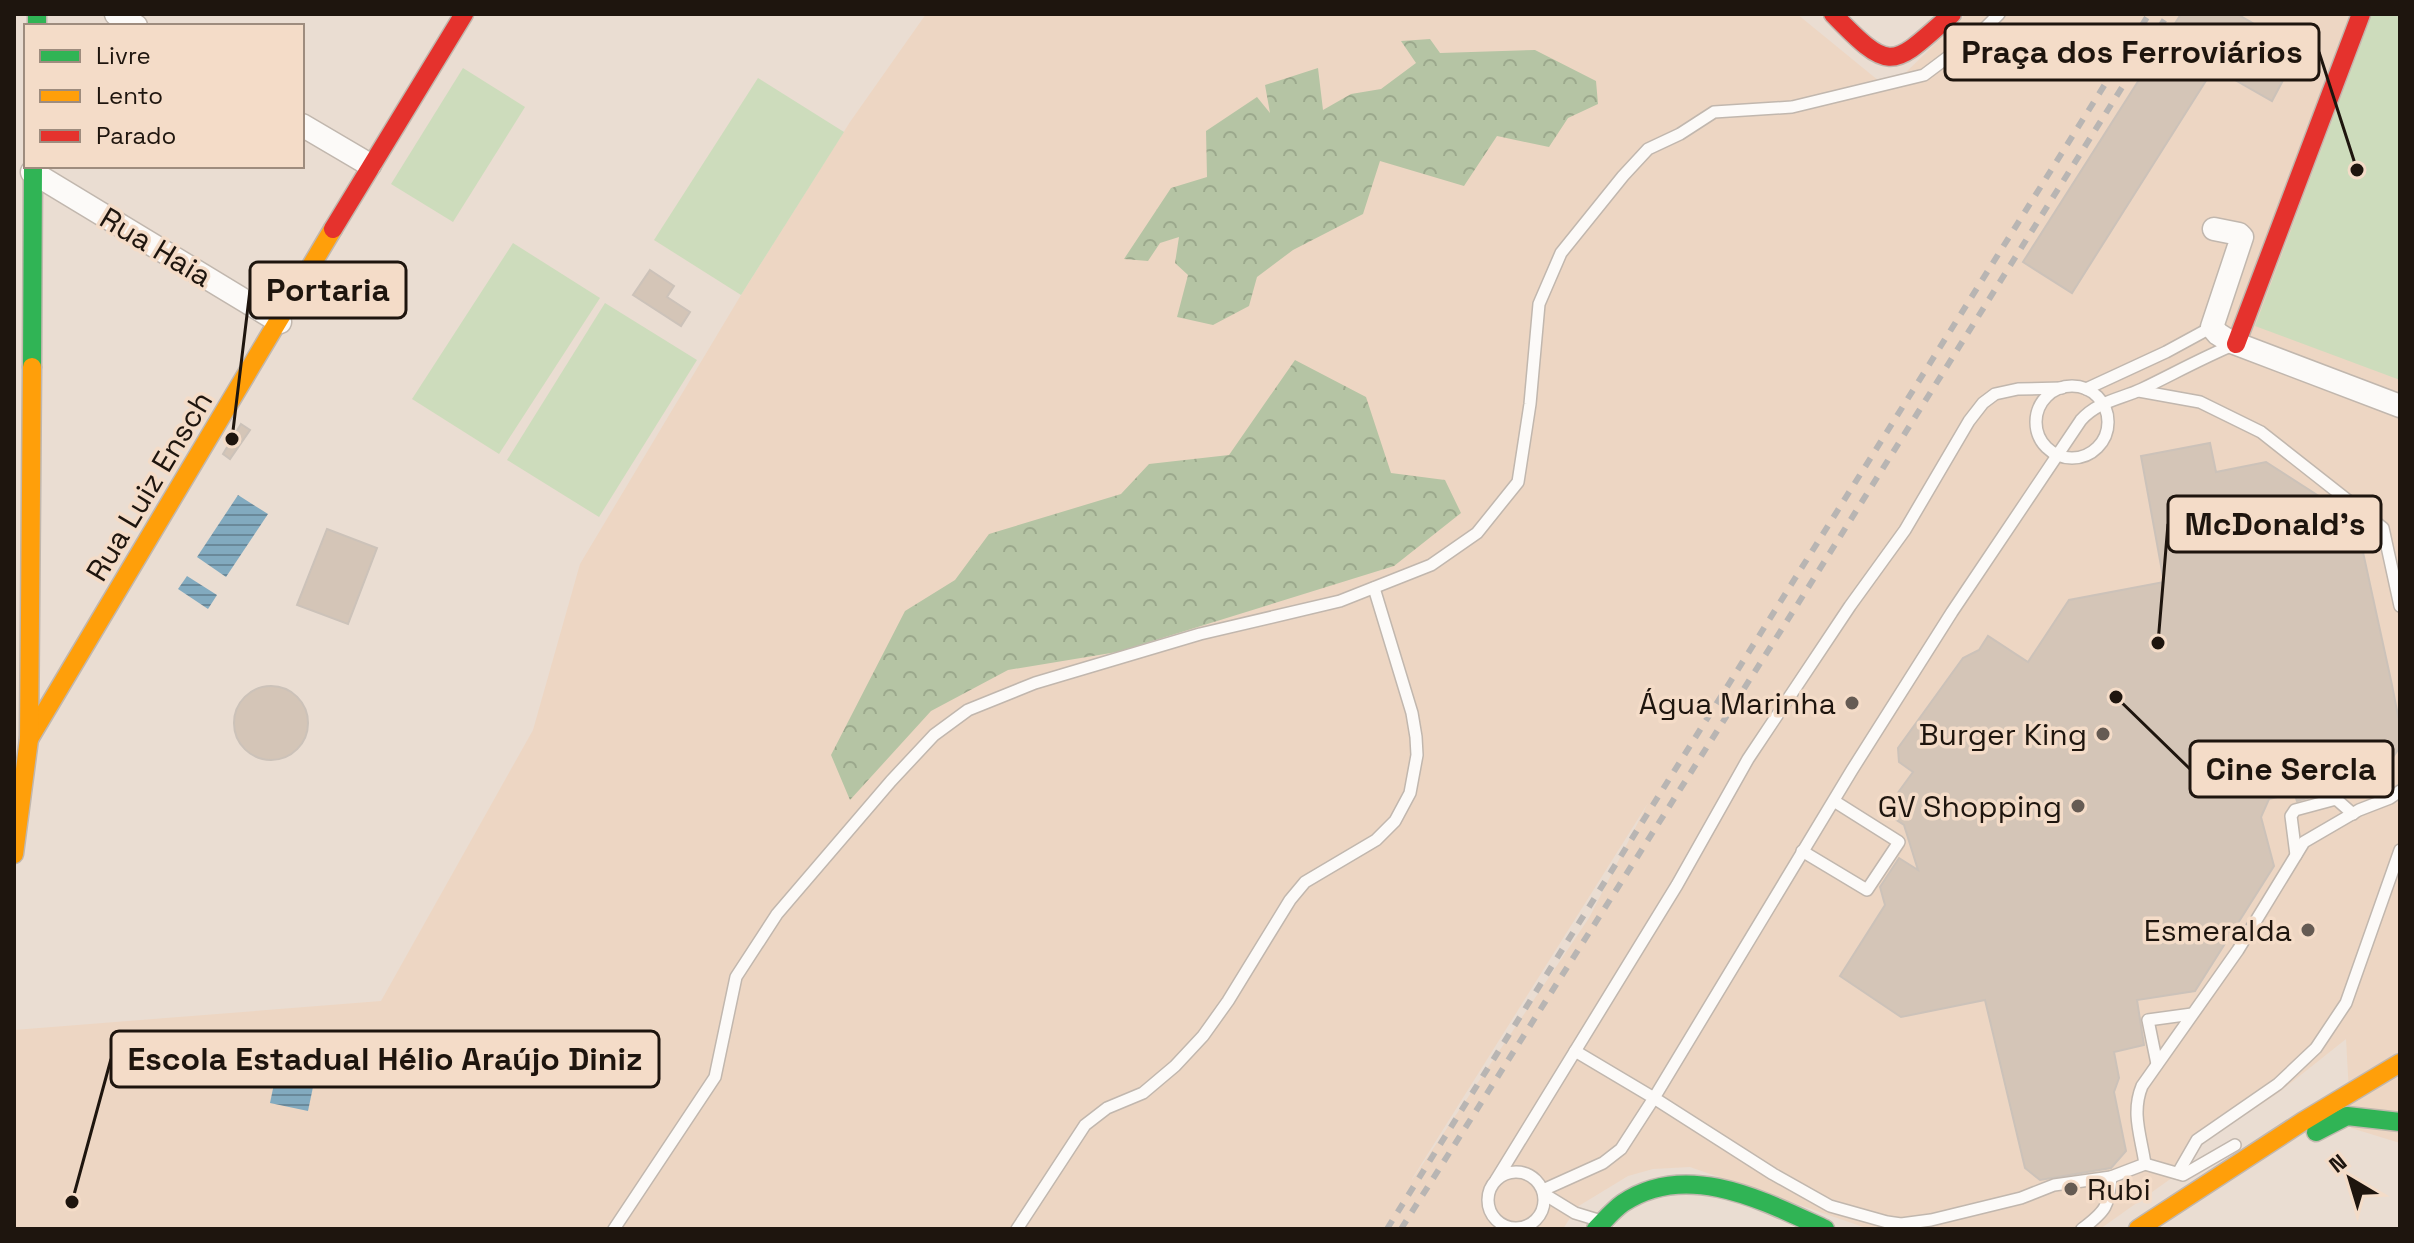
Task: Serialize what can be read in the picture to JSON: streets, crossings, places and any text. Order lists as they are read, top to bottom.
{
  "streets": {
    "main road": ["Rua Luiz Ensch"],
    "street": ["Rua Haia"]
  },
  "crossings": [
    ["Rua Haia", "Rua Luiz Ensch"]
  ],
  "places": [
    "Praça dos Ferroviários",
    "Portaria",
    "McDonald's",
    "Cine Sercla",
    "Água Marinha",
    "Burger King",
    "GV Shopping",
    "Esmeralda",
    "Rubi",
    "Escola Estadual Hélio Araújo Diniz"
  ],
  "legend": ["Livre", "Lento", "Parado"],
  "north": "top left"
}
